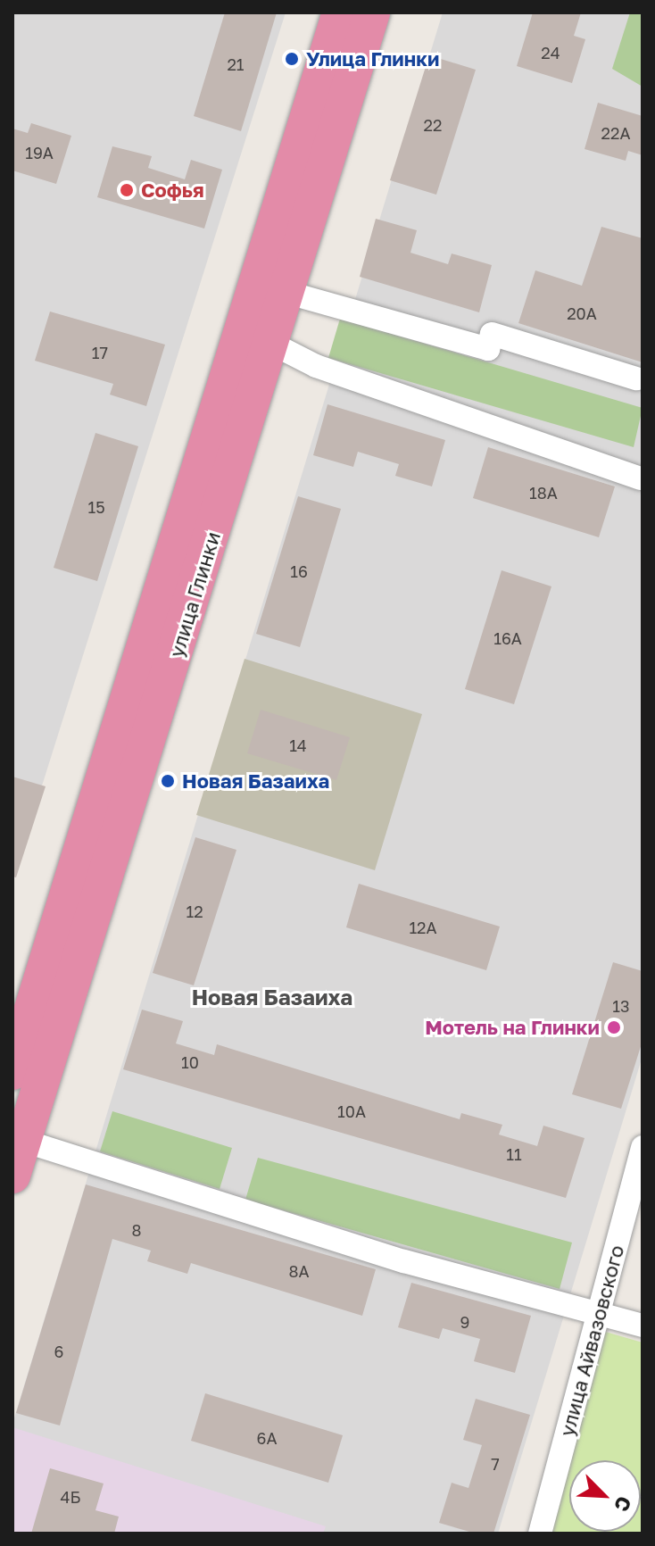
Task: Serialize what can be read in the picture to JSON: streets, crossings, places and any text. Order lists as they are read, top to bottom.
{
  "streets": {
    "highway": ["улица Глинки"],
    "street": ["улица Айвазовского"]
  },
  "districts": ["Новая Базаиха"],
  "places": [
    "Улица Глинки",
    "Софья",
    "Новая Базаиха",
    "Мотель на Глинки"
  ],
  "house_numbers": [
    "24",
    "21",
    "22",
    "22А",
    "19А",
    "20А",
    "17",
    "18А",
    "15",
    "16",
    "16А",
    "14",
    "12",
    "12А",
    "13",
    "10",
    "10А",
    "11",
    "8",
    "8А",
    "9",
    "6",
    "6А",
    "7",
    "4Б"
  ],
  "north": "bottom right"
}
